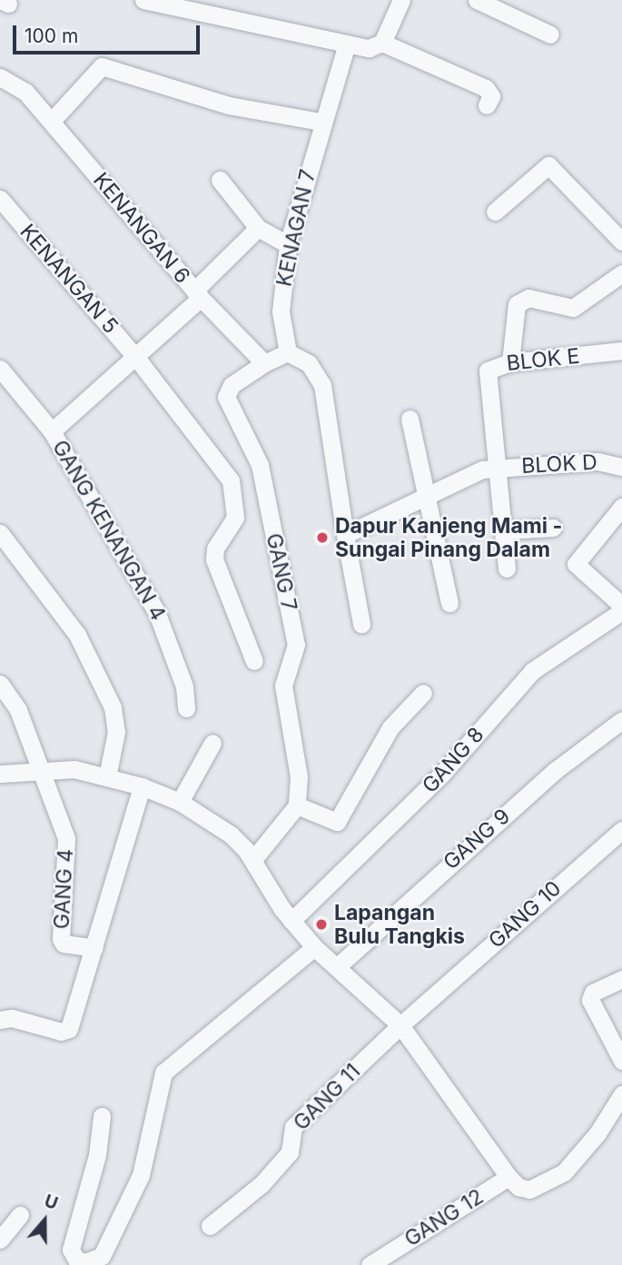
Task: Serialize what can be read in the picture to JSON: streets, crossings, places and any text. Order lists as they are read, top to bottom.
{
  "streets": {
    "street": [
      "KENANGAN 6",
      "KENAGAN 7",
      "KENANGAN 5",
      "BLOK E",
      "BLOK D",
      "GANG KENANGAN 4",
      "GANG 7",
      "GANG 8",
      "GANG 9",
      "GANG 4",
      "GANG 10",
      "GANG 11",
      "GANG 12"
    ]
  },
  "crossings": [
    ["KENANGAN 6", "GANG 7"],
    ["BLOK E", "BLOK D"],
    ["GANG 10", "GANG 11"]
  ],
  "places": ["Dapur Kanjeng Mami - Sungai Pinang Dalam", "Lapangan Bulu Tangkis"],
  "scale_bar": "100 m",
  "north": "top"
}
